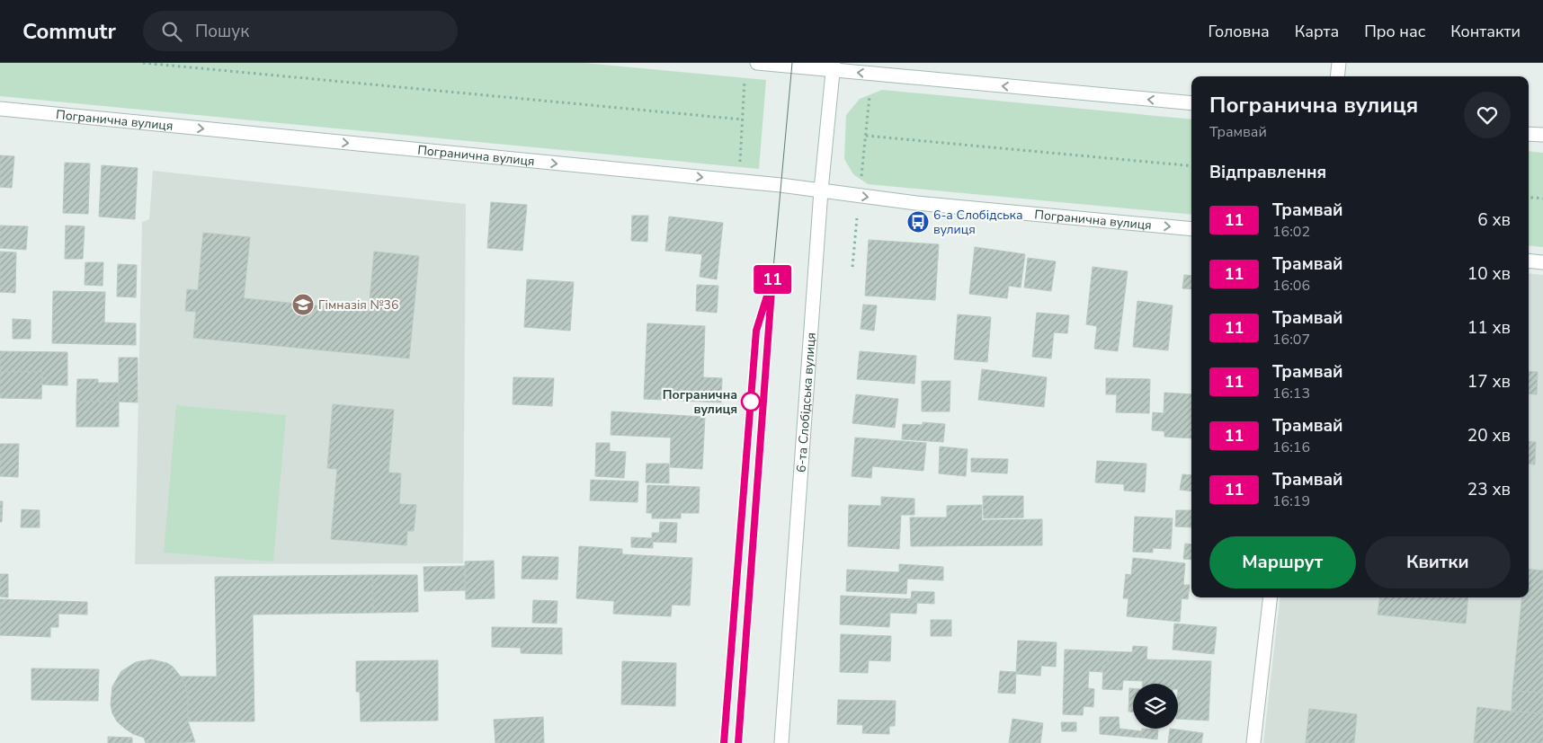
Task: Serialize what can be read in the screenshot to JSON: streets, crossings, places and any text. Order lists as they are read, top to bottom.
{
  "streets": {
    "main road": ["Погранична вулиця", "6-та Слобідська вулиця"]
  },
  "crossings": [
    ["Погранична вулиця", "6-та Слобідська вулиця"]
  ],
  "one_way": ["Погранична вулиця"],
  "places": {
    "bus stop": ["6-а Слобідська вулиця"],
    "school or university": ["Гімназія №36"],
    "other": ["Погранична вулиця"]
  },
  "lines": ["tram line 11"],
  "page": {
    "header": "Commutr",
    "search": "Пошук",
    "nav": [
      "Головна",
      "Карта",
      "Про нас",
      "Контакти"
    ],
    "on_map": "11",
    "heading": [
      ["Погранична вулиця", "Трамвай"],
      "Відправлення"
    ],
    "list": [
      {
        "mark": "11",
        "name": "Трамвай",
        "note": "16:02",
        "value": "6 хв"
      },
      {
        "mark": "11",
        "name": "Трамвай",
        "note": "16:06",
        "value": "10 хв"
      },
      {
        "mark": "11",
        "name": "Трамвай",
        "note": "16:07",
        "value": "11 хв"
      },
      {
        "mark": "11",
        "name": "Трамвай",
        "note": "16:13",
        "value": "17 хв"
      },
      {
        "mark": "11",
        "name": "Трамвай",
        "note": "16:16",
        "value": "20 хв"
      },
      {
        "mark": "11",
        "name": "Трамвай",
        "note": "16:19",
        "value": "23 хв"
      }
    ],
    "buttons": ["Маршрут", "Квитки"]
  }
}
